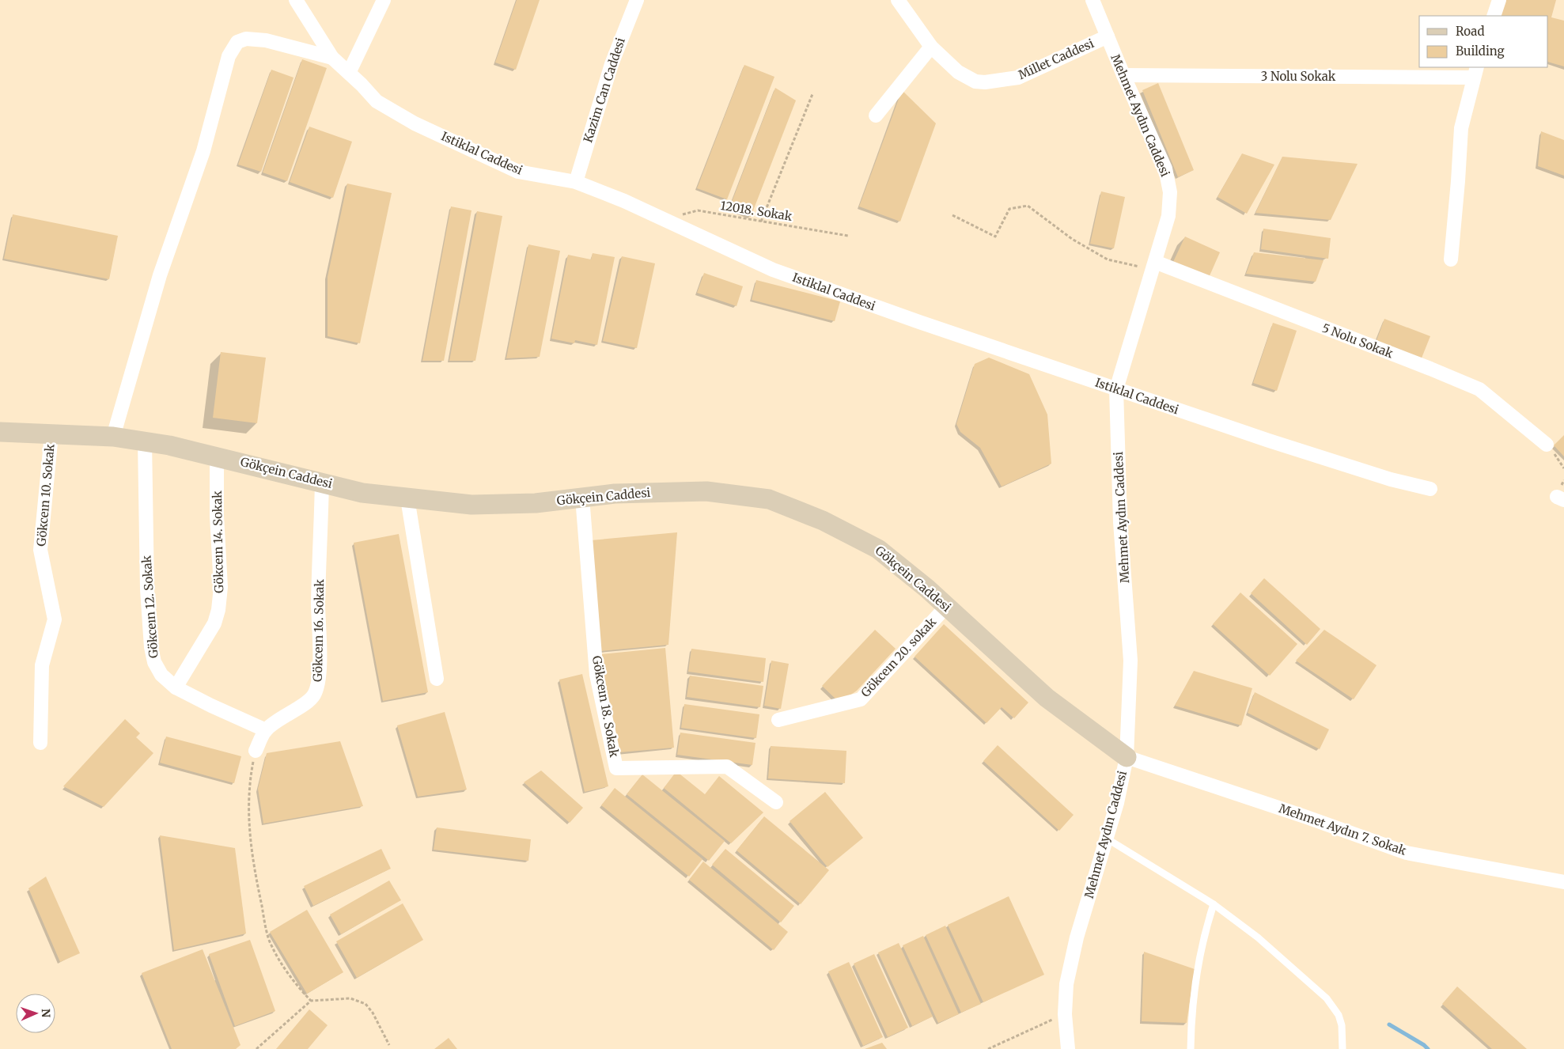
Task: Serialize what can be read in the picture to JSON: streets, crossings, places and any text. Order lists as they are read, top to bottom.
{
  "streets": {
    "street": [
      "Millet Caddesi",
      "3 Nolu Sokak",
      "Kazim Can Caddesi",
      "Mehmet Aydın Caddesi",
      "Istiklal Caddesi",
      "5 Nolu Sokak",
      "Gökçein Caddesi",
      "Gökceın 10. Sokak",
      "Gökceın 14. Sokak",
      "Gökceın 12. Sokak",
      "Gökceın 16. Sokak",
      "Gökceın 20. sokak",
      "Gökceın 18. Sokak",
      "Mehmet Aydın 7. Sokak"
    ],
    "path": ["12018. Sokak"]
  },
  "crossings": [
    ["Millet Caddesi", "Mehmet Aydın Caddesi"],
    ["3 Nolu Sokak", "Mehmet Aydın Caddesi"],
    ["Kazim Can Caddesi", "Istiklal Caddesi"],
    ["Mehmet Aydın Caddesi", "Istiklal Caddesi"],
    ["Mehmet Aydın Caddesi", "5 Nolu Sokak"],
    ["Mehmet Aydın Caddesi", "Gökçein Caddesi"],
    ["Mehmet Aydın Caddesi", "Mehmet Aydın 7. Sokak"],
    ["Istiklal Caddesi", "12018. Sokak"],
    ["Gökçein Caddesi", "Gökceın 10. Sokak"],
    ["Gökçein Caddesi", "Gökceın 14. Sokak"],
    ["Gökçein Caddesi", "Gökceın 12. Sokak"],
    ["Gökçein Caddesi", "Gökceın 16. Sokak"],
    ["Gökçein Caddesi", "Gökceın 20. sokak"],
    ["Gökçein Caddesi", "Gökceın 18. Sokak"],
    ["Gökçein Caddesi", "Mehmet Aydın 7. Sokak"],
    ["Gökceın 14. Sokak", "Gökceın 12. Sokak"],
    ["Gökceın 12. Sokak", "Gökceın 16. Sokak"]
  ],
  "legend": ["Road", "Building"],
  "north": "right"
}
